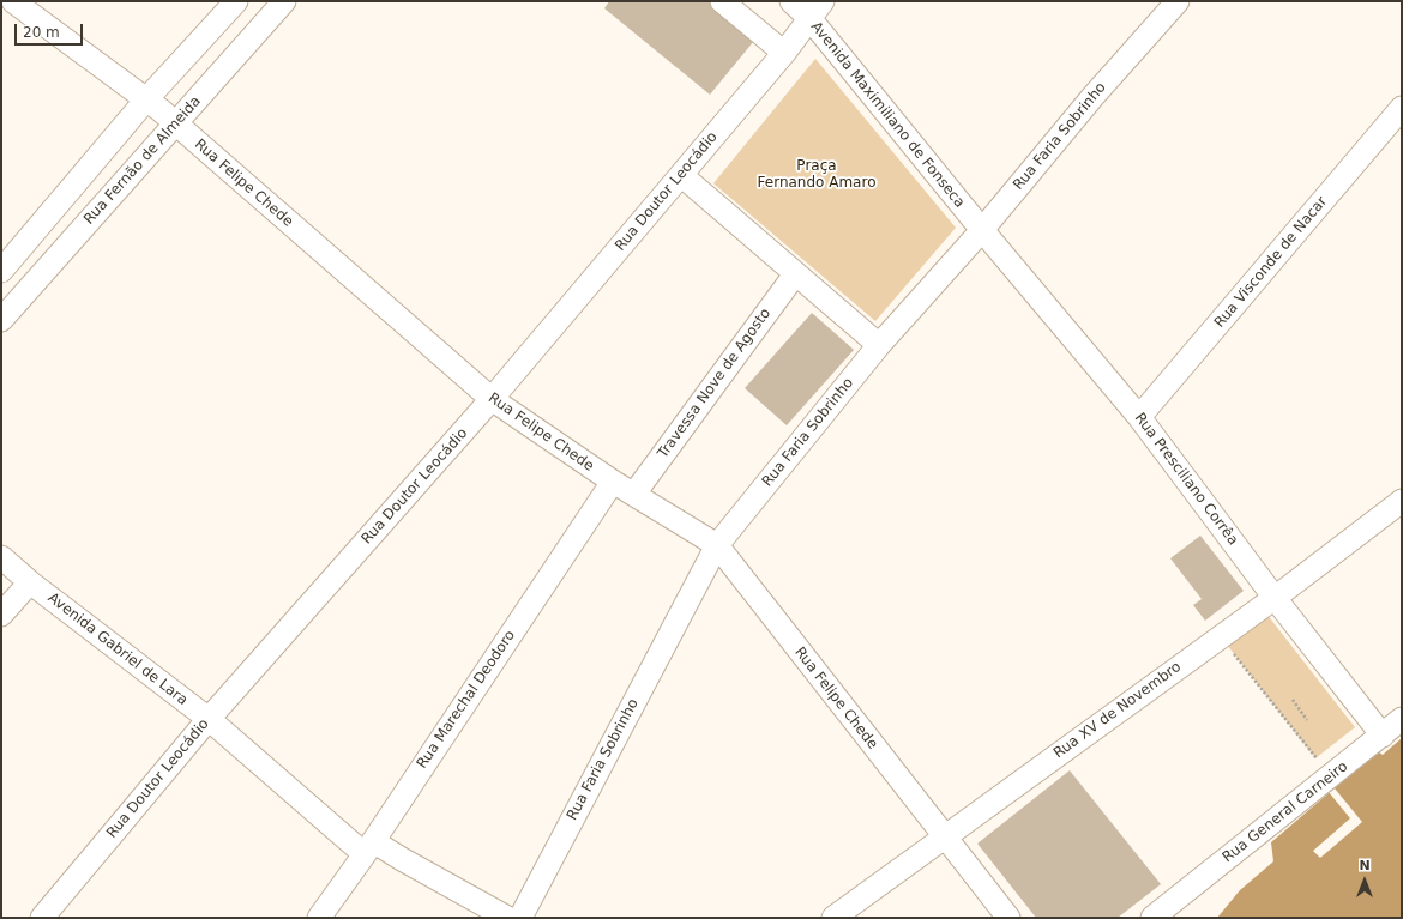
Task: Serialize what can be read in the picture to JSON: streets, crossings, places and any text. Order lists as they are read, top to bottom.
{
  "streets": {
    "street": [
      "Avenida Maximiliano de Fonseca",
      "Rua Faria Sobrinho",
      "Rua Fernão de Almeida",
      "Rua Felipe Chede",
      "Rua Doutor Leocádio",
      "Rua Visconde de Nacar",
      "Travessa Nove de Agosto",
      "Rua Presciliano Corrêa",
      "Avenida Gabriel de Lara",
      "Rua Marechal Deodoro",
      "Rua XV de Novembro",
      "Rua General Carneiro"
    ]
  },
  "crossings": [
    ["Avenida Maximiliano de Fonseca", "Rua Faria Sobrinho"],
    ["Avenida Maximiliano de Fonseca", "Rua Doutor Leocádio"],
    ["Avenida Maximiliano de Fonseca", "Rua Presciliano Corrêa"],
    ["Rua Faria Sobrinho", "Rua Felipe Chede"],
    ["Rua Faria Sobrinho", "Rua Presciliano Corrêa"],
    ["Rua Fernão de Almeida", "Rua Felipe Chede"],
    ["Rua Felipe Chede", "Rua Doutor Leocádio"],
    ["Rua Felipe Chede", "Travessa Nove de Agosto"],
    ["Rua Felipe Chede", "Rua Marechal Deodoro"],
    ["Rua Felipe Chede", "Rua XV de Novembro"],
    ["Rua Doutor Leocádio", "Avenida Gabriel de Lara"],
    ["Rua Visconde de Nacar", "Rua Presciliano Corrêa"],
    ["Rua Presciliano Corrêa", "Rua XV de Novembro"],
    ["Rua Presciliano Corrêa", "Rua General Carneiro"],
    ["Avenida Gabriel de Lara", "Rua Marechal Deodoro"]
  ],
  "parks": ["Praça Fernando Amaro"],
  "scale_bar": "20 m",
  "north": "top"
}
